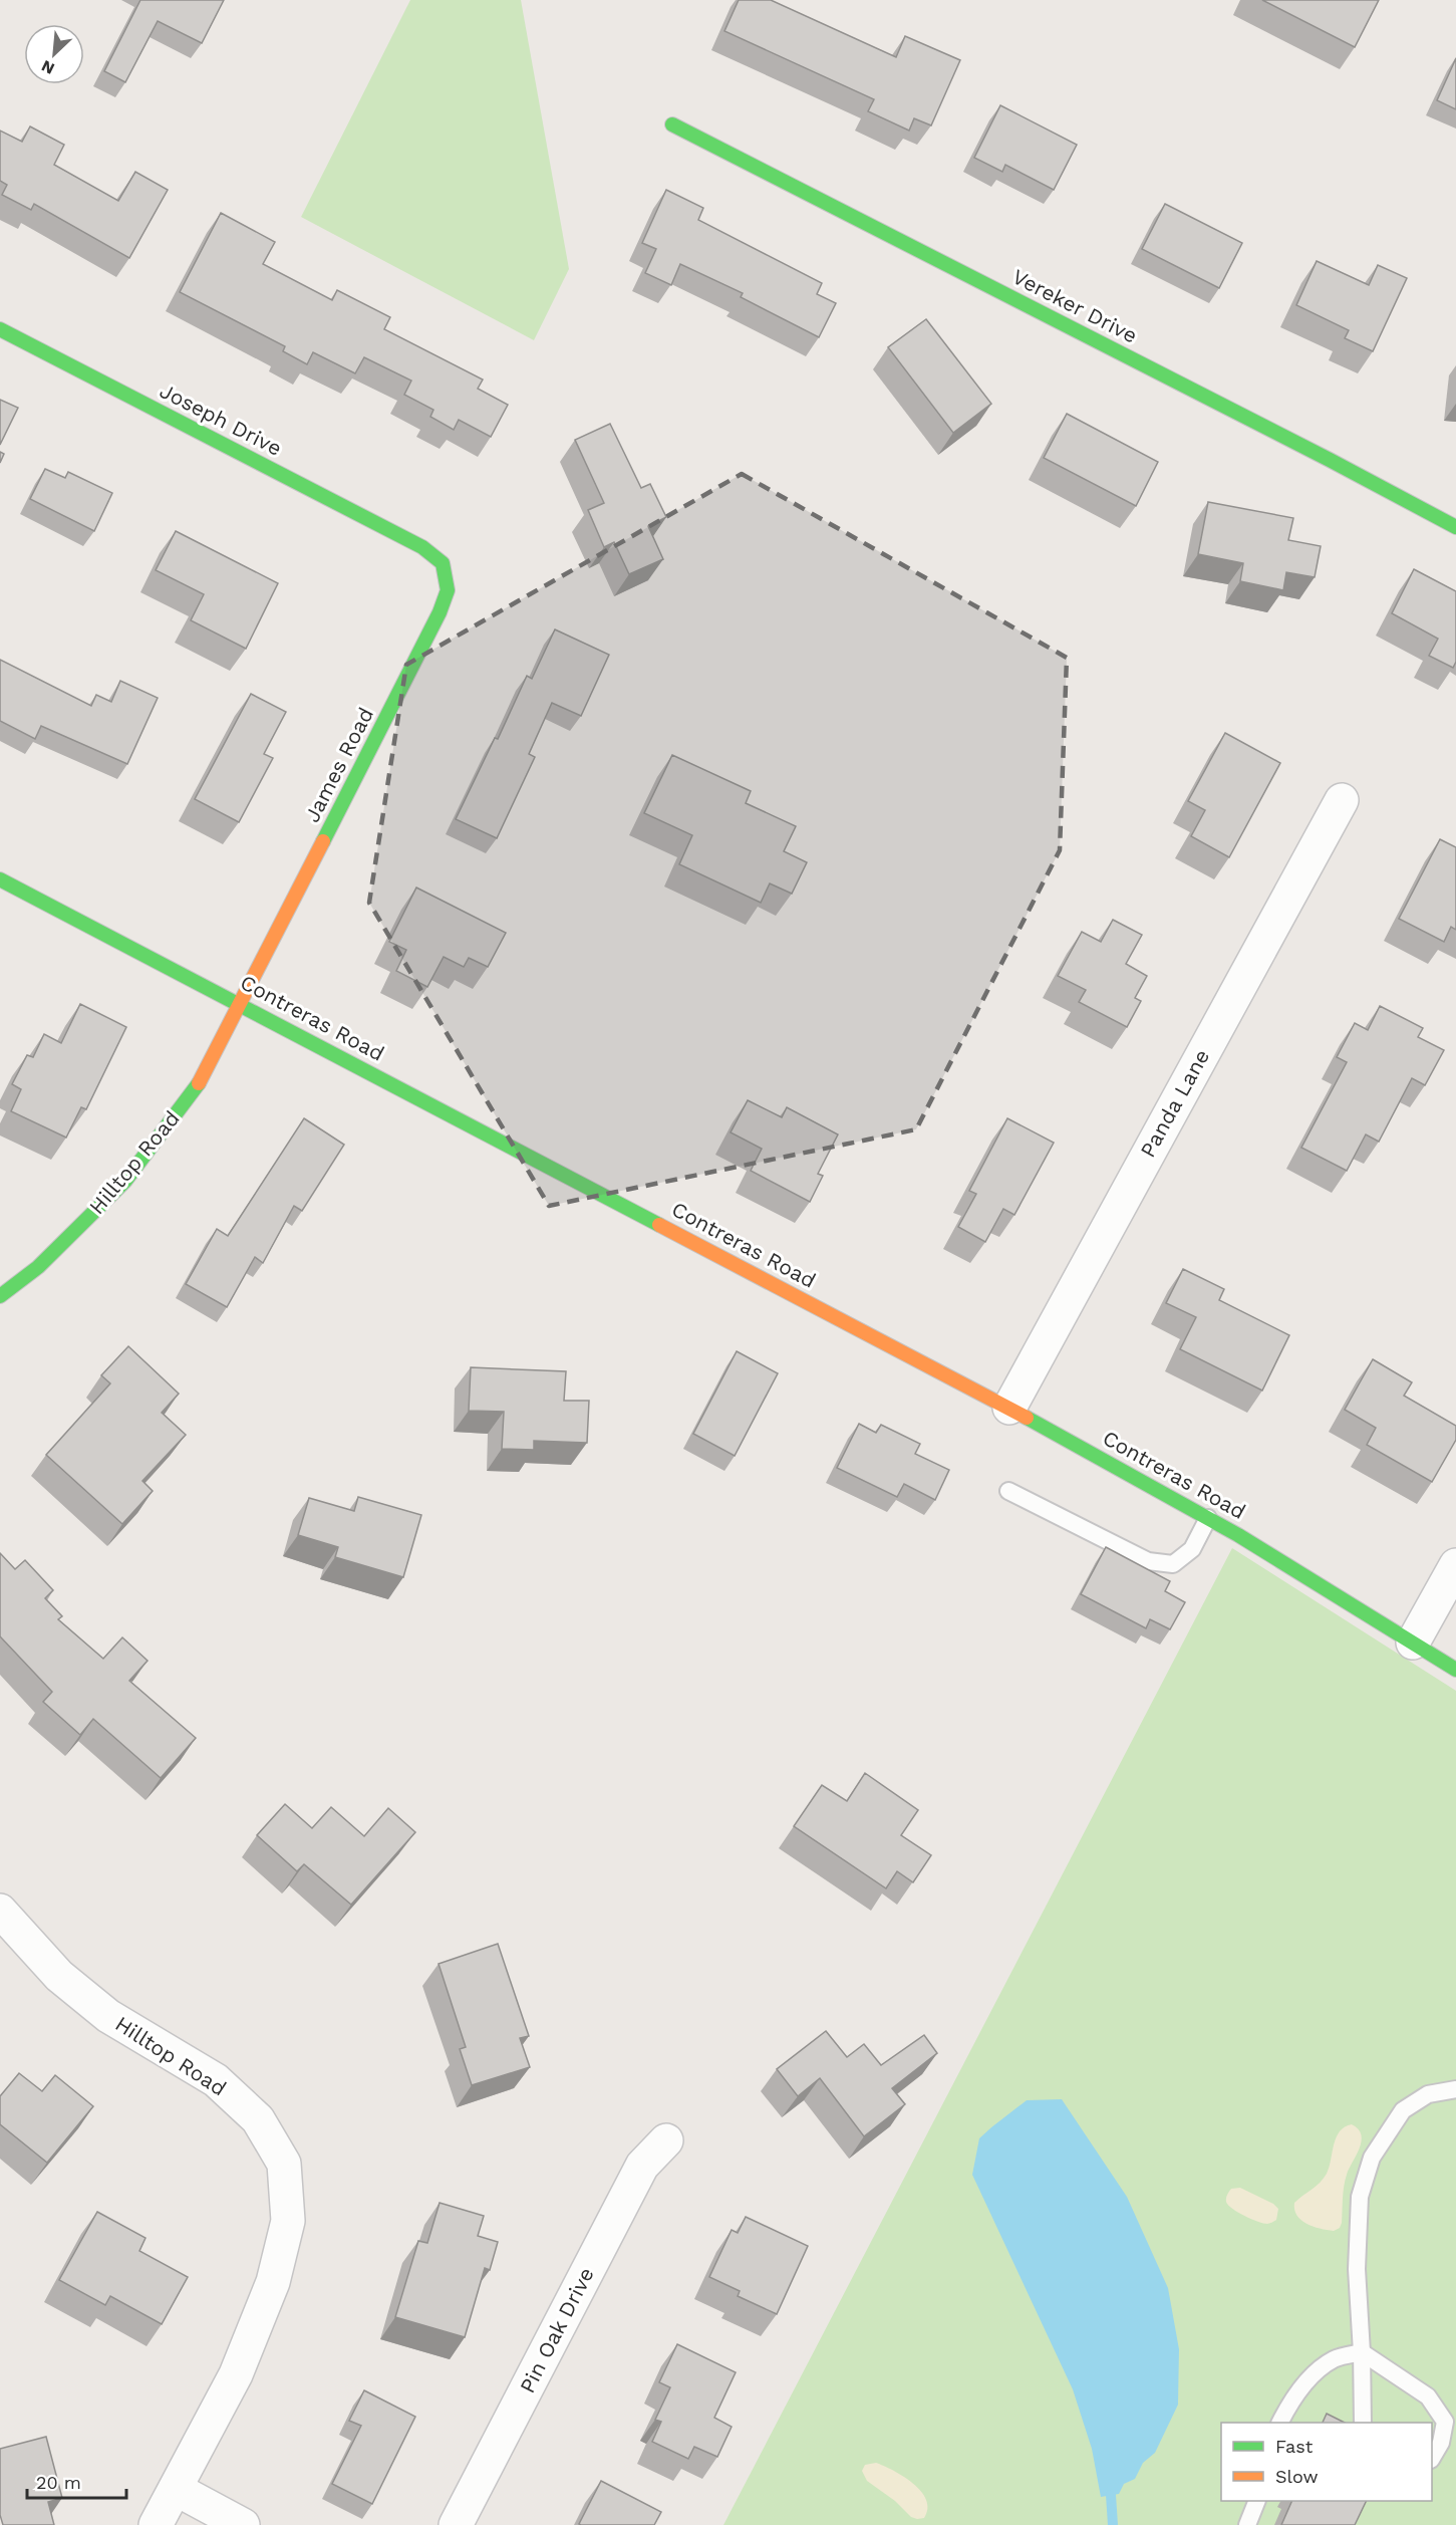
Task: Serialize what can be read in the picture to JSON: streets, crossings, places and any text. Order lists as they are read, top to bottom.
{
  "streets": {
    "street": [
      "Vereker Drive",
      "Joseph Drive",
      "James Road",
      "Contreras Road",
      "Panda Lane",
      "Hilltop Road",
      "Pin Oak Drive"
    ]
  },
  "crossings": [
    ["Joseph Drive", "James Road"],
    ["James Road", "Contreras Road"],
    ["James Road", "Hilltop Road"],
    ["Contreras Road", "Panda Lane"],
    ["Contreras Road", "Hilltop Road"]
  ],
  "legend": ["Fast", "Slow"],
  "scale_bar": "20 m",
  "north": "bottom left"
}
